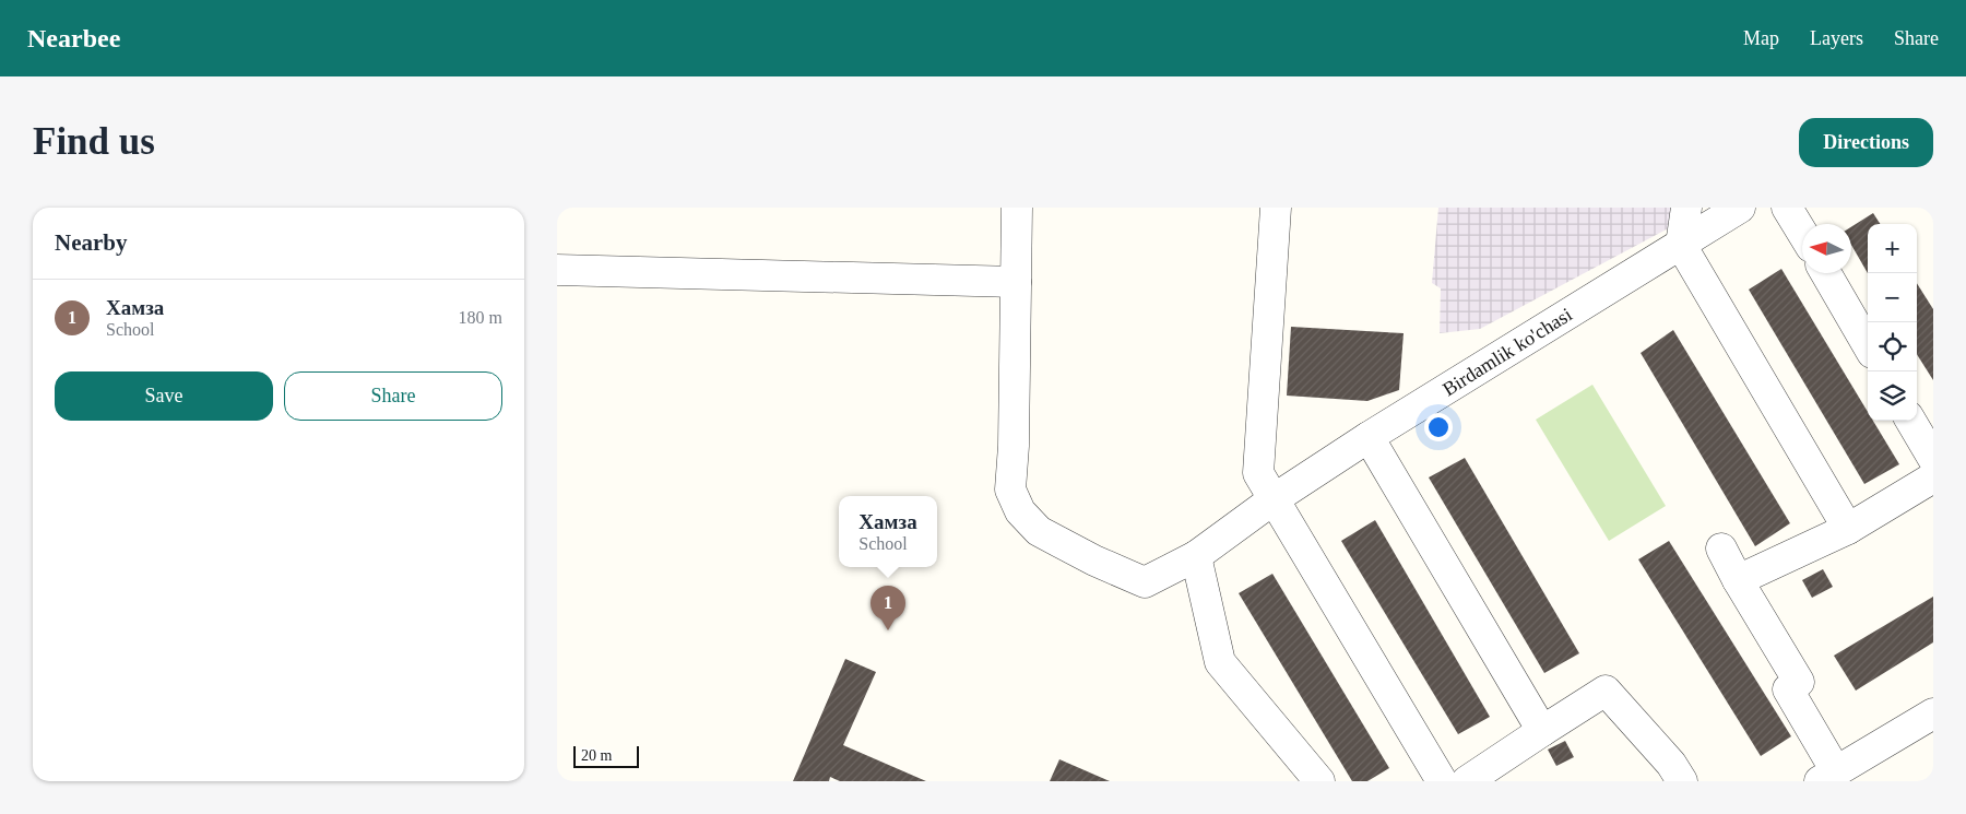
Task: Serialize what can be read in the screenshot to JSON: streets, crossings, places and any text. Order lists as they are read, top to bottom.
{
  "streets": {
    "street": ["Birdamlik ko'chasi"]
  },
  "scale_bar": "20 m",
  "north": "left",
  "page": {
    "header": "Nearbee",
    "nav": ["Map", "Layers", "Share"],
    "buttons": [
      "Directions",
      ["Save", "Share"]
    ],
    "title": "Find us",
    "heading": "Nearby",
    "map_buttons": ["+", "−"],
    "list": [
      {
        "mark": "1",
        "name": "Хамза",
        "note": "School",
        "value": "180 m"
      }
    ],
    "popup": ["Хамза", "School"],
    "pins": "1",
    "scale": "20 m"
  }
}
